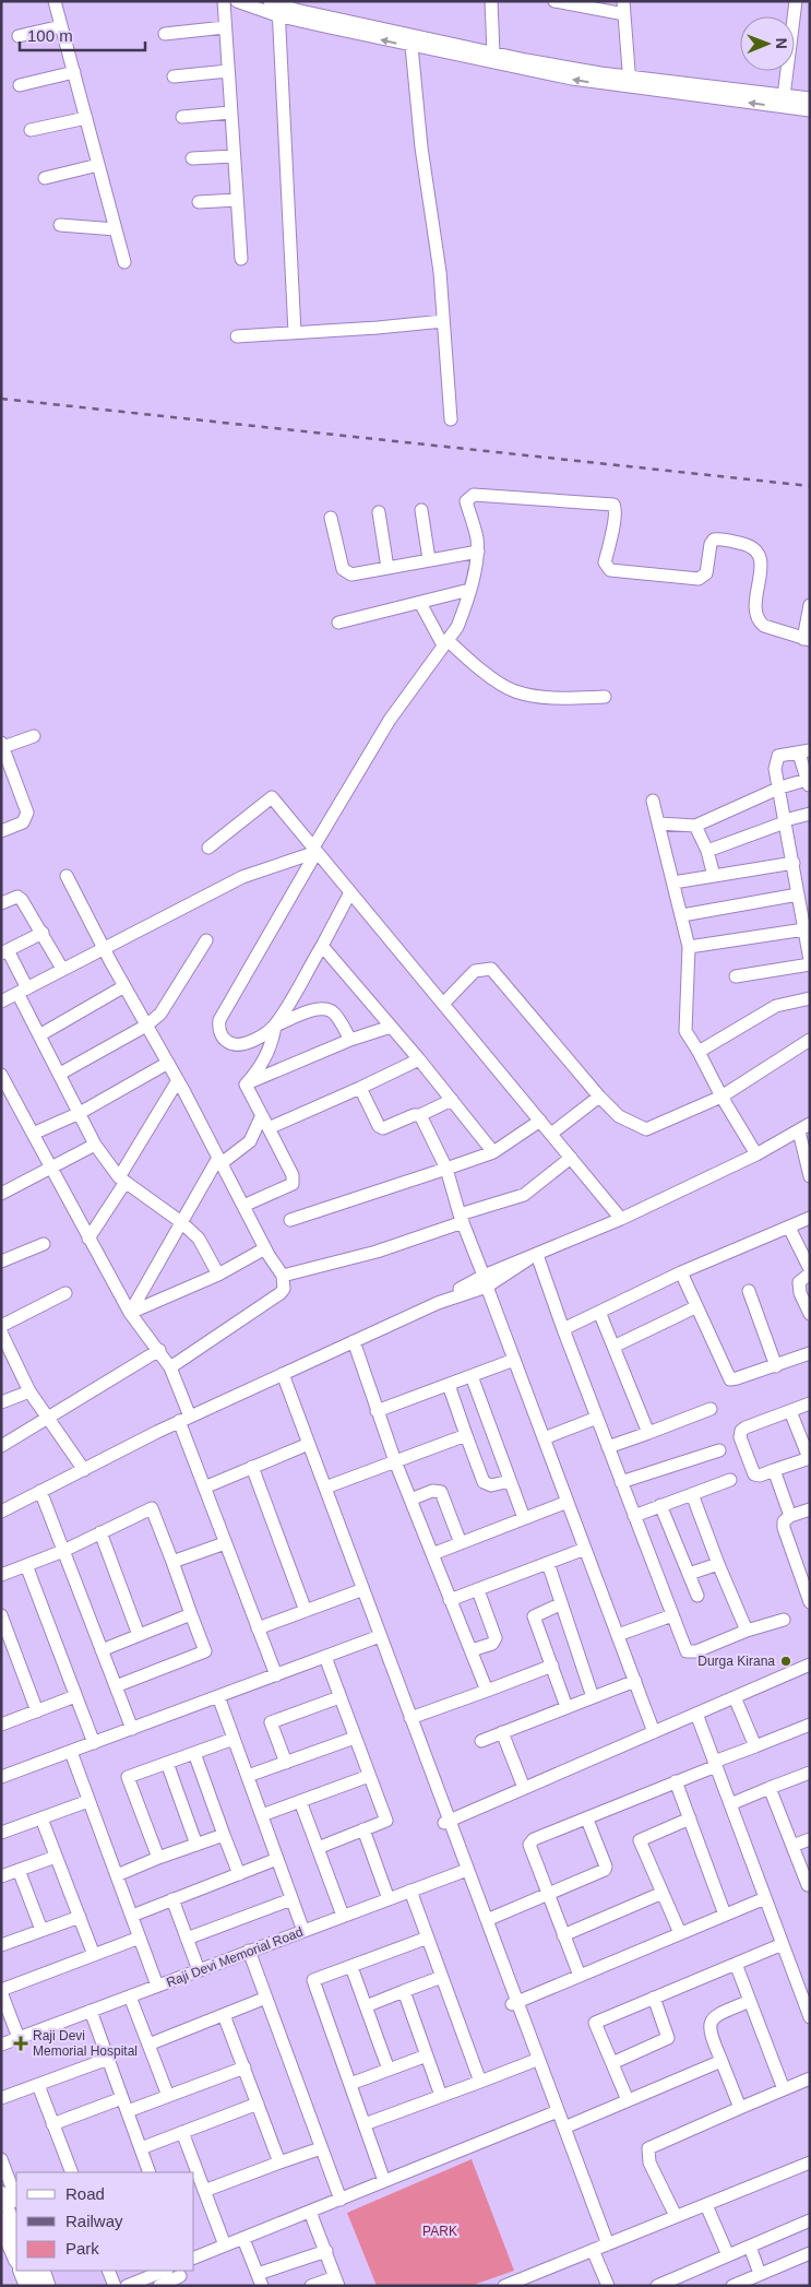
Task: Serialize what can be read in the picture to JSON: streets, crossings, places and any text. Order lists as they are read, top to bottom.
{
  "streets": {
    "street": ["Raji Devi Memorial Road"]
  },
  "parks": ["PARK"],
  "places": {
    "other": ["Durga Kirana"],
    "health": ["Raji Devi Memorial Hospital"]
  },
  "legend": ["Road", "Railway", "Park"],
  "scale_bar": "100 m",
  "north": "right"
}
